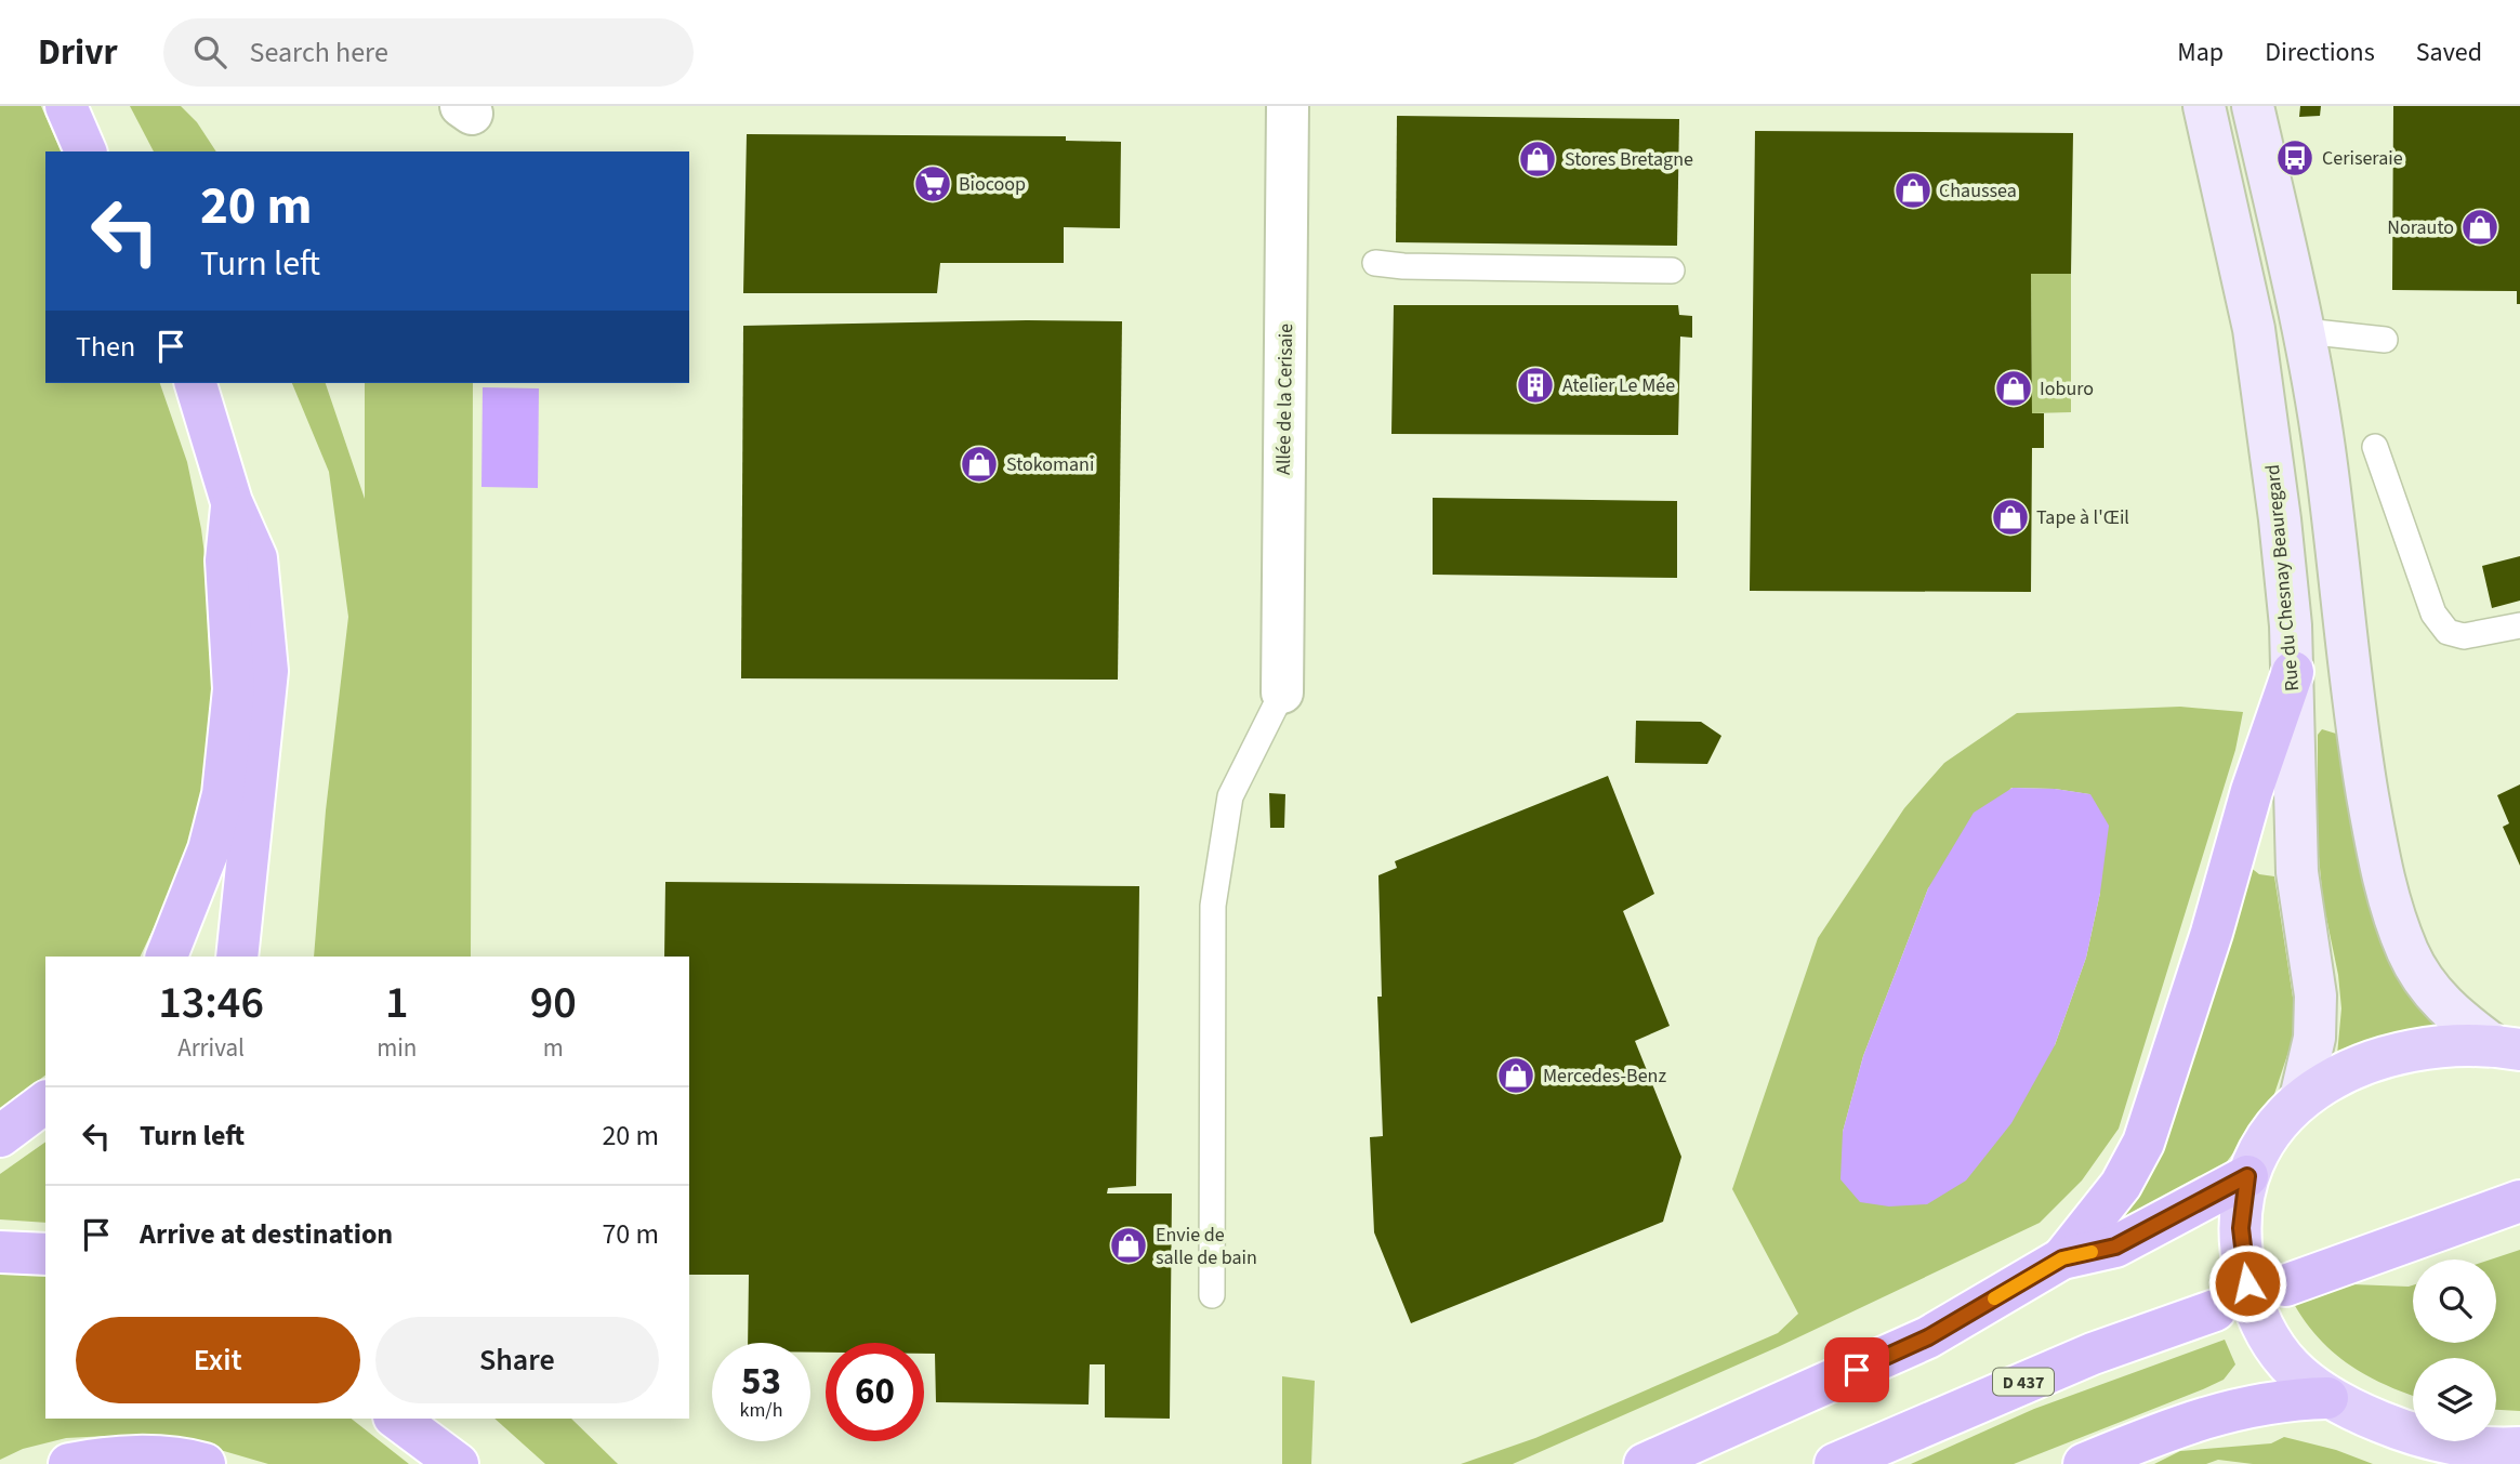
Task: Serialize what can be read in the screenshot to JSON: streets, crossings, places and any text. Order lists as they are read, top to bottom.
{
  "streets": {
    "highway": ["D 437"],
    "main road": ["Rue du Chesnay Beauregard"],
    "street": ["Allée de la Cerisaie"]
  },
  "places": {
    "bus stop": ["Ceriseraie"],
    "shop": [
      "Stores Bretagne",
      "Chaussea",
      "Norauto",
      "Ioburo",
      "Stokomani",
      "Tape à l'Œil",
      "Mercedes-Benz",
      "Envie de salle de bain"
    ],
    "supermarket": ["Biocoop"],
    "building": ["Atelier Le Mée"]
  },
  "page": {
    "header": "Drivr",
    "search": "Search here",
    "nav": ["Map", "Directions", "Saved"],
    "turn": ["20 m", "Turn left"],
    "then": "Then",
    "eta": [
      "13:46",
      "Arrival",
      "1",
      "min",
      "90",
      "m"
    ],
    "list": [
      {
        "name": "Turn left",
        "value": "20 m"
      },
      {
        "name": "Arrive at destination",
        "value": "70 m"
      }
    ],
    "buttons": ["Exit", "Share"],
    "speed": "53 km/h",
    "limit": "60"
  }
}
